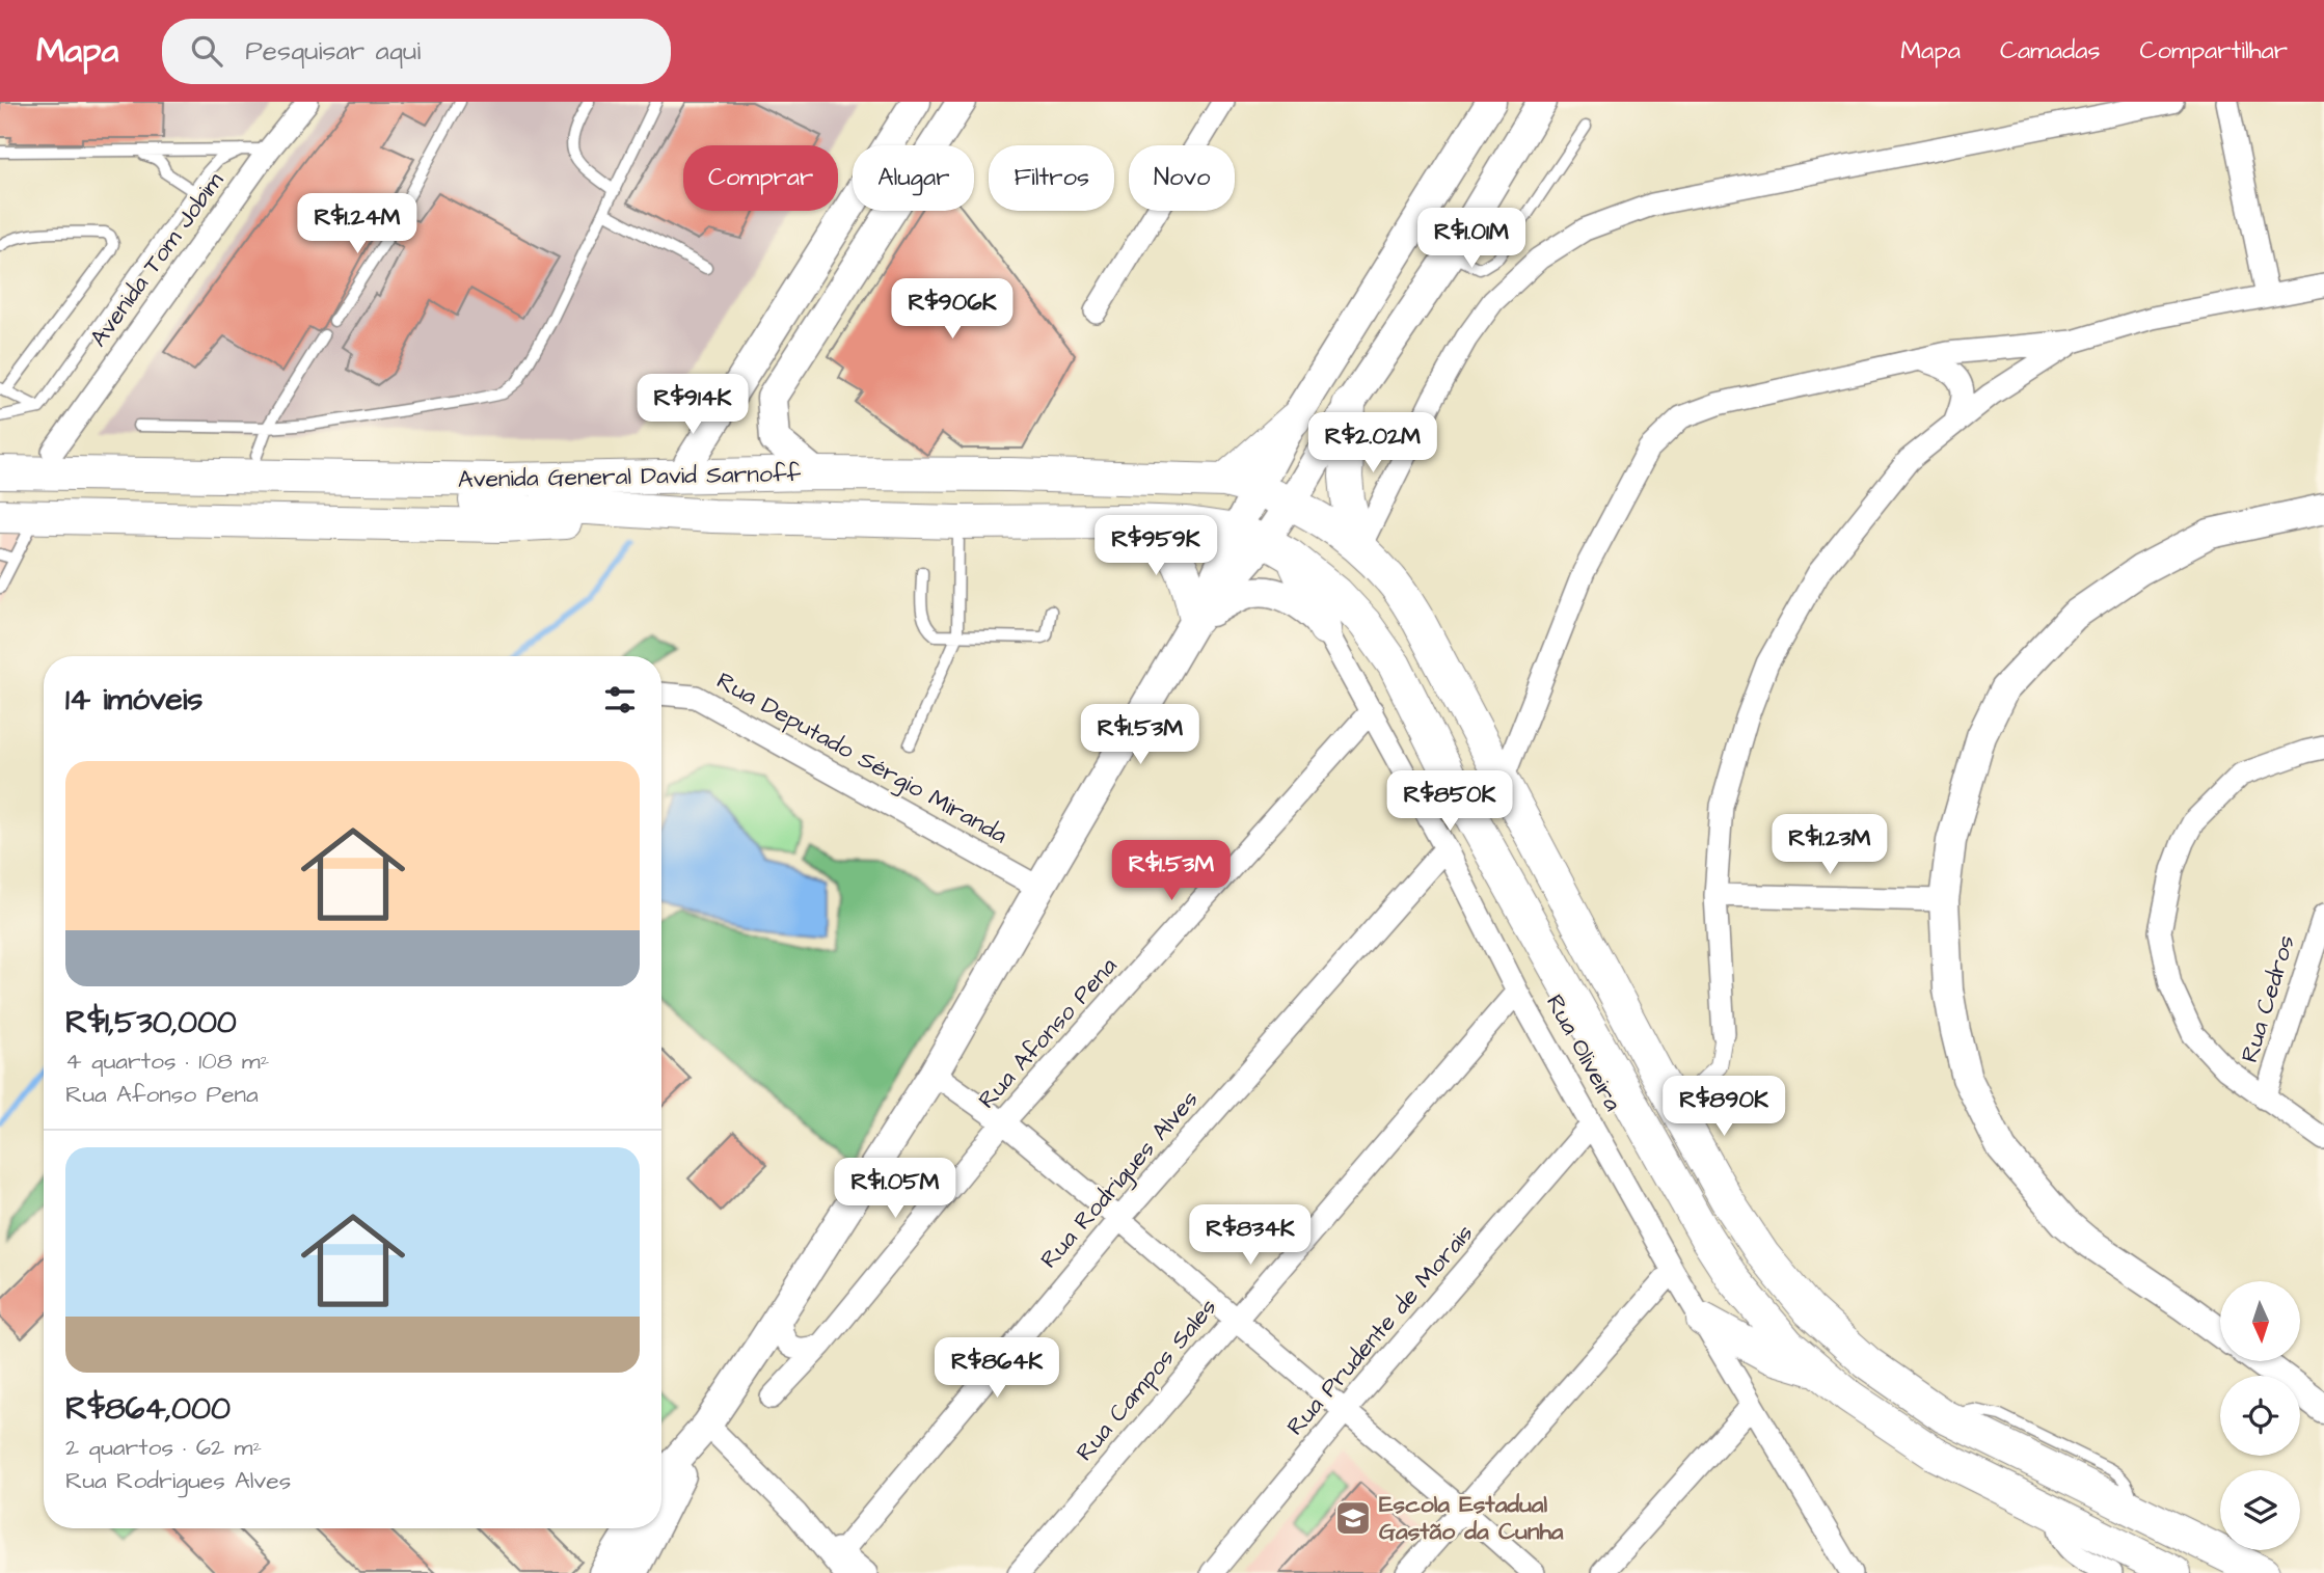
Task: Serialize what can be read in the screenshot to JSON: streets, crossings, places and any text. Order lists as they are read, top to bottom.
{
  "streets": {
    "main road": ["Avenida General David Sarnoff"],
    "street": [
      "Avenida Tom Jobim",
      "Rua Deputado Sérgio Miranda",
      "Rua Cedros",
      "Rua Afonso Pena",
      "Rua Oliveira",
      "Rua Rodrigues Alves",
      "Rua Prudente de Morais",
      "Rua Campos Sales"
    ]
  },
  "crossings": [
    ["Rua Afonso Pena", "Rua Oliveira"],
    ["Rua Oliveira", "Rua Rodrigues Alves"],
    ["Rua Oliveira", "Rua Prudente de Morais"],
    ["Rua Oliveira", "Rua Campos Sales"]
  ],
  "places": {
    "school or university": ["Escola Estadual Gastão da Cunha"]
  },
  "north": "bottom",
  "page": {
    "header": "Mapa",
    "search": "Pesquisar aqui",
    "nav": ["Mapa", "Camadas", "Compartilhar"],
    "chip": [
      "Comprar",
      "Alugar",
      "Filtros",
      "Novo"
    ],
    "price": [
      "R$1.24M",
      "R$1.01M",
      "R$906K",
      "R$914K",
      "R$2.02M",
      "R$959K",
      "R$1.53M",
      "R$850K",
      "R$1.23M",
      "R$1.53M",
      "R$890K",
      "R$1.05M",
      "R$834K",
      "R$864K"
    ],
    "heading": "14 imóveis",
    "list": [
      {
        "name": "R$1,530,000",
        "note": "4 quartos · 108 m² · Rua Afonso Pena"
      },
      {
        "name": "R$864,000",
        "note": "2 quartos · 62 m² · Rua Rodrigues Alves"
      }
    ]
  }
}
